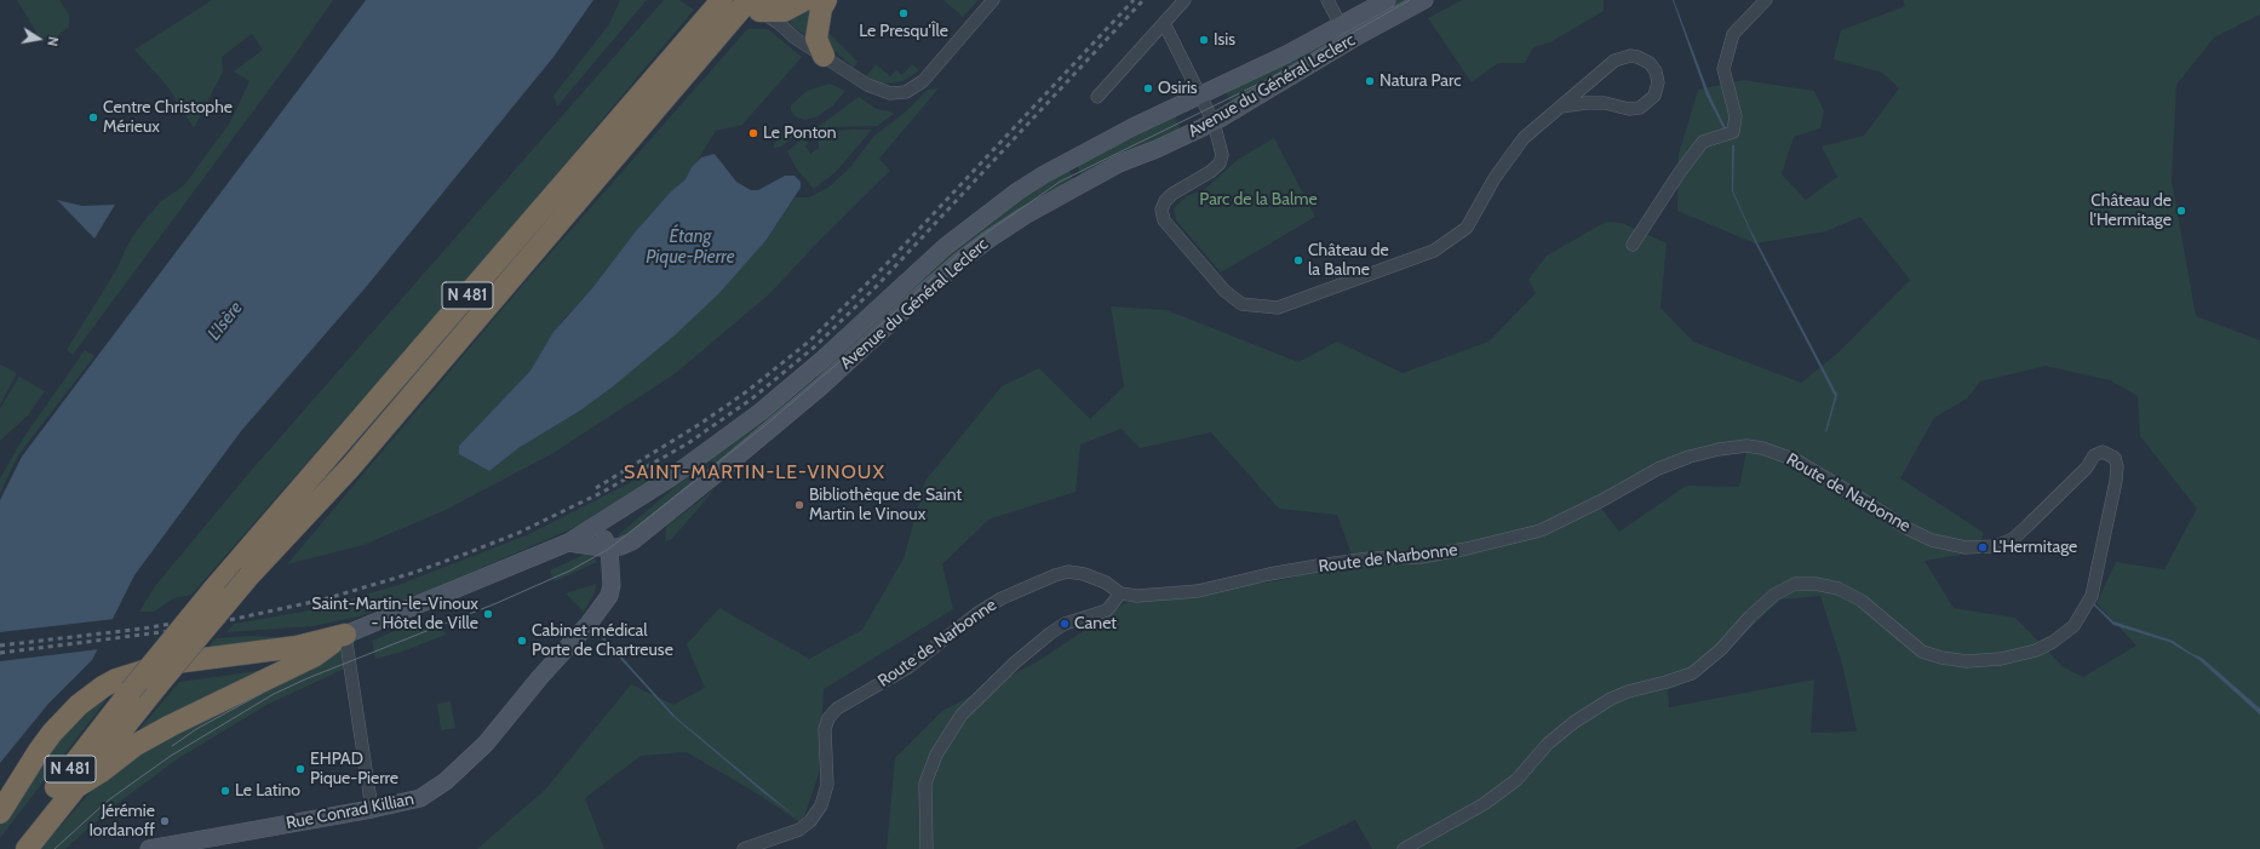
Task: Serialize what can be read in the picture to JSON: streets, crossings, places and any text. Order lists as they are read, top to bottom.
{
  "streets": {
    "highway": ["N 481"],
    "main road": ["Avenue du Général Leclerc", "Rue Conrad Killian"],
    "street": ["Route de Narbonne"]
  },
  "crossings": [
    ["Avenue du Général Leclerc", "Rue Conrad Killian"]
  ],
  "districts": ["SAINT-MARTIN-LE-VINOUX"],
  "water": ["Étang Pique-Pierre", "L'Isère"],
  "parks": ["Parc de la Balme"],
  "places": [
    "Le Presqu'Île",
    "Isis",
    "Natura Parc",
    "Osiris",
    "Centre Christophe Mérieux",
    "Le Ponton",
    "Château de l'Hermitage",
    "Château de la Balme",
    "Bibliothèque de Saint Martin le Vinoux",
    "L'Hermitage",
    "Saint-Martin-le-Vinoux - Hôtel de Ville",
    "Canet",
    "Cabinet médical Porte de Chartreuse",
    "EHPAD Pique-Pierre",
    "Le Latino",
    "Jérémie Iordanoff"
  ],
  "north": "right"
}
